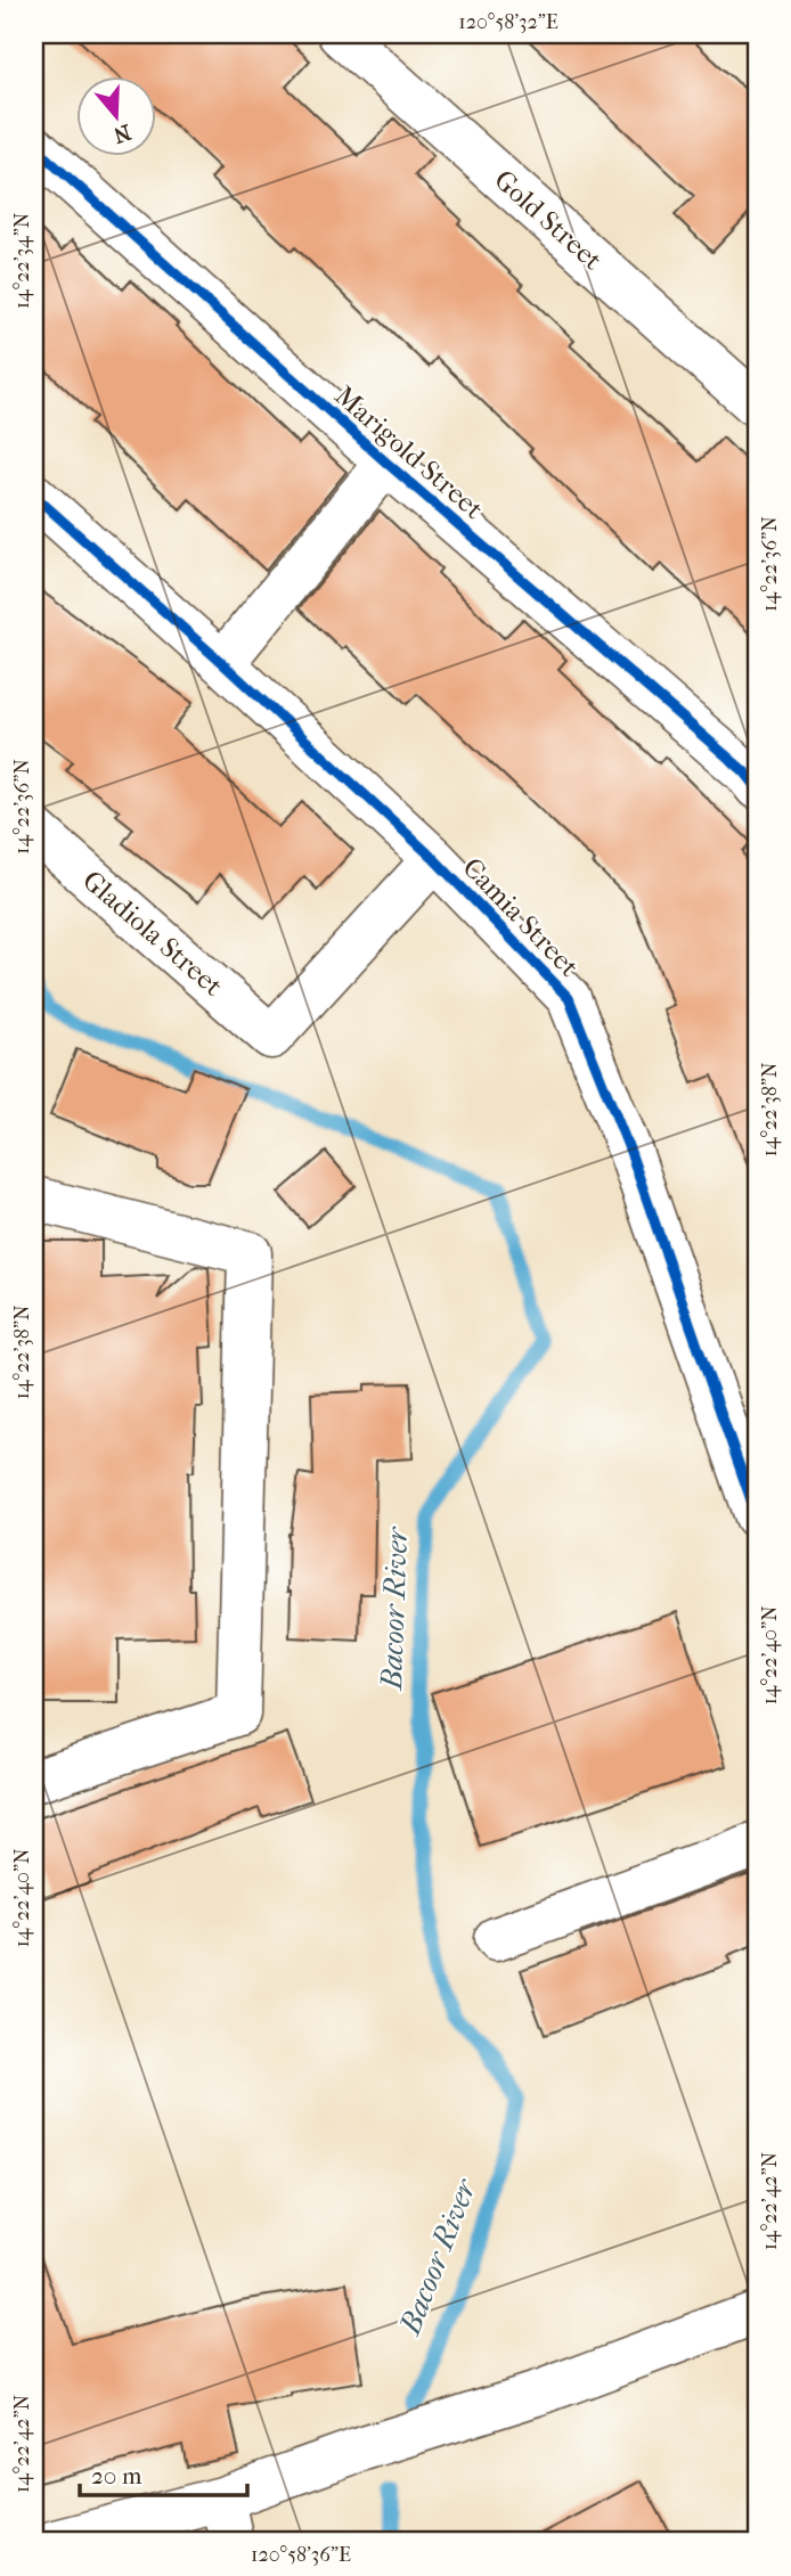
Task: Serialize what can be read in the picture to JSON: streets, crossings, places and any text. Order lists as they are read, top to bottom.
{
  "streets": {
    "street": [
      "Gold Street",
      "Marigold Street",
      "Camia Street",
      "Gladiola Street"
    ]
  },
  "crossings": [
    ["Camia Street", "Gladiola Street"]
  ],
  "water": ["Bacoor River"],
  "scale_bar": "20 m",
  "north": "bottom",
  "coordinates": [
    "120°58'32\"E",
    "14°22'34\"N",
    "14°22'36\"N",
    "14°22'38\"N",
    "14°22'40\"N",
    "14°22'42\"N",
    "120°58'36\"E"
  ]
}
